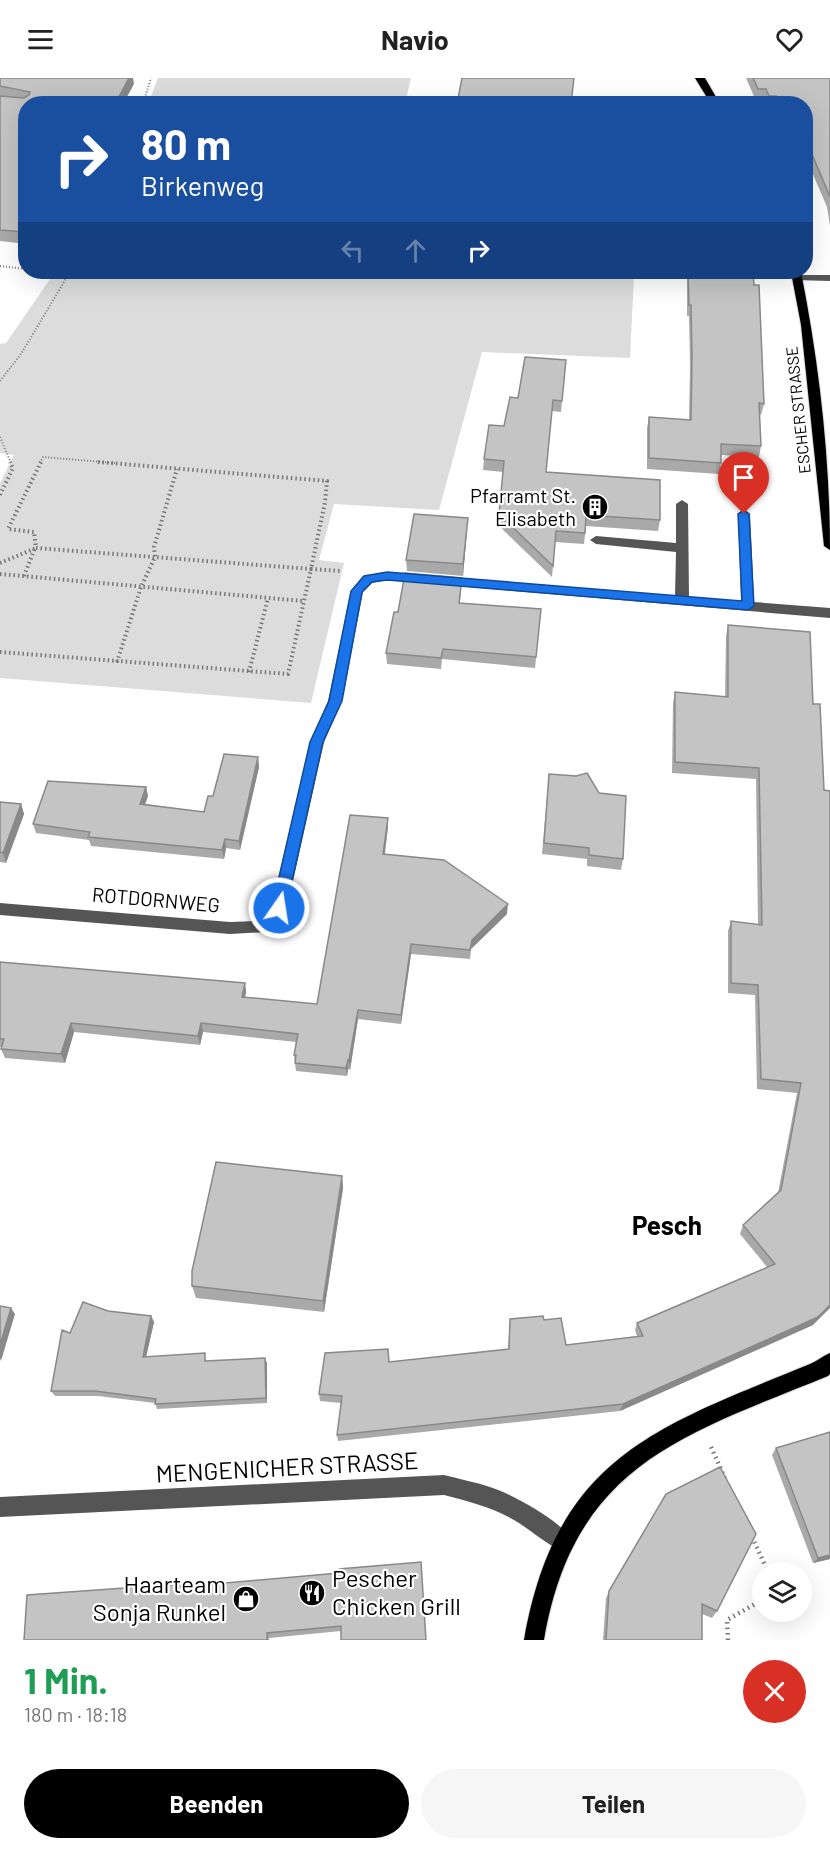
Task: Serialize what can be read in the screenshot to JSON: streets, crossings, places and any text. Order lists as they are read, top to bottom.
{
  "streets": {
    "main road": ["ESCHER STRASSE"],
    "street": ["ROTDORNWEG", "MENGENICHER STRASSE"]
  },
  "districts": ["Pesch"],
  "places": {
    "building": ["Pfarramt St. Elisabeth"],
    "restaurant": ["Pescher Chicken Grill"],
    "shop": ["Haarteam Sonja Runkel"]
  },
  "page": {
    "header": "Navio",
    "turn": ["80 m", "Birkenweg"],
    "heading": ["1 Min.", "180 m · 18:18"],
    "buttons": ["Beenden", "Teilen"]
  }
}
